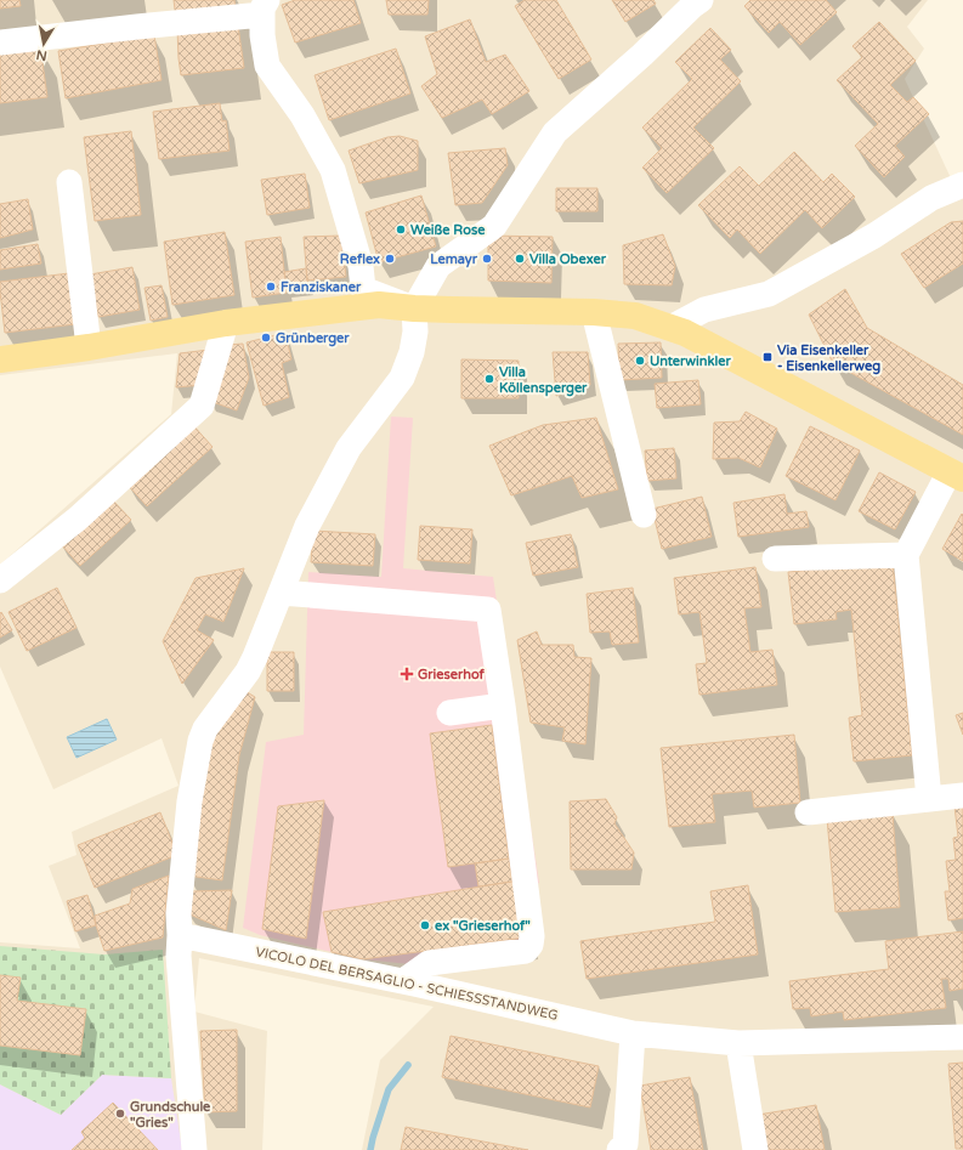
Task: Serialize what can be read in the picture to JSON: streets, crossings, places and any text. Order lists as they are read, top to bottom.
{
  "streets": {
    "street": ["VICOLO DEL BERSAGLIO - SCHIESSSTANDWEG"]
  },
  "places": {
    "other": [
      "Weiße Rose",
      "Reflex",
      "Lemayr",
      "Villa Obexer",
      "Franziskaner",
      "Grünberger",
      "Unterwinkler",
      "Villa Köllensperger",
      "ex \"Grieserhof\"",
      "Grundschule \"Gries\""
    ],
    "transit": ["Via Eisenkeller - Eisenkellerweg"],
    "health": ["Grieserhof"]
  },
  "north": "bottom"
}
